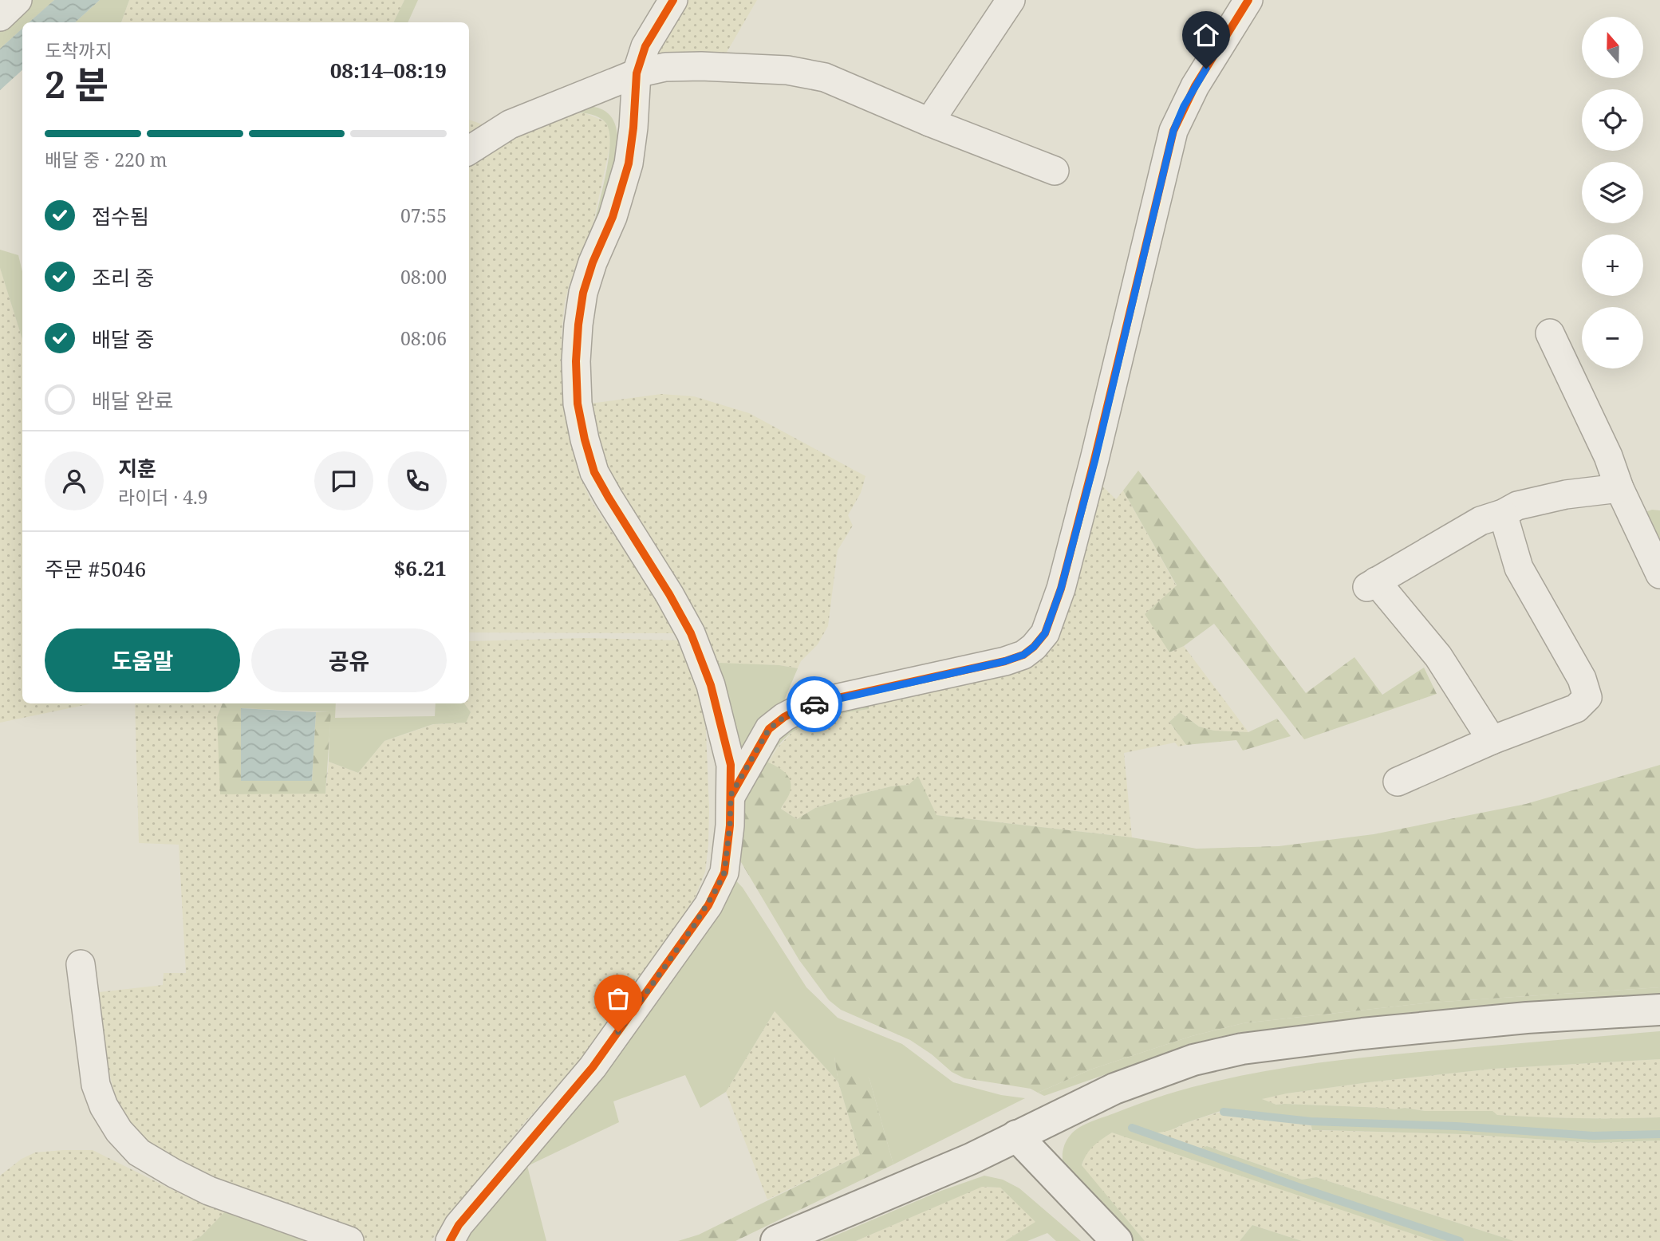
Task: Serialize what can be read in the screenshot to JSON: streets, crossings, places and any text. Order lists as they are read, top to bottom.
{
  "north": "top",
  "page": {
    "map_buttons": ["+", "−"],
    "heading": ["2 분", "도착까지", "08:14–08:19"],
    "panel": [
      "지훈",
      "라이더 · 4.9",
      "주문 #5046",
      "$6.21"
    ],
    "bar": "배달 중 · 220 m",
    "list": [
      ["접수됨", "07:55"],
      ["조리 중", "08:00"],
      ["배달 중", "08:06"],
      "배달 완료"
    ],
    "buttons": ["도움말", "공유"]
  }
}
